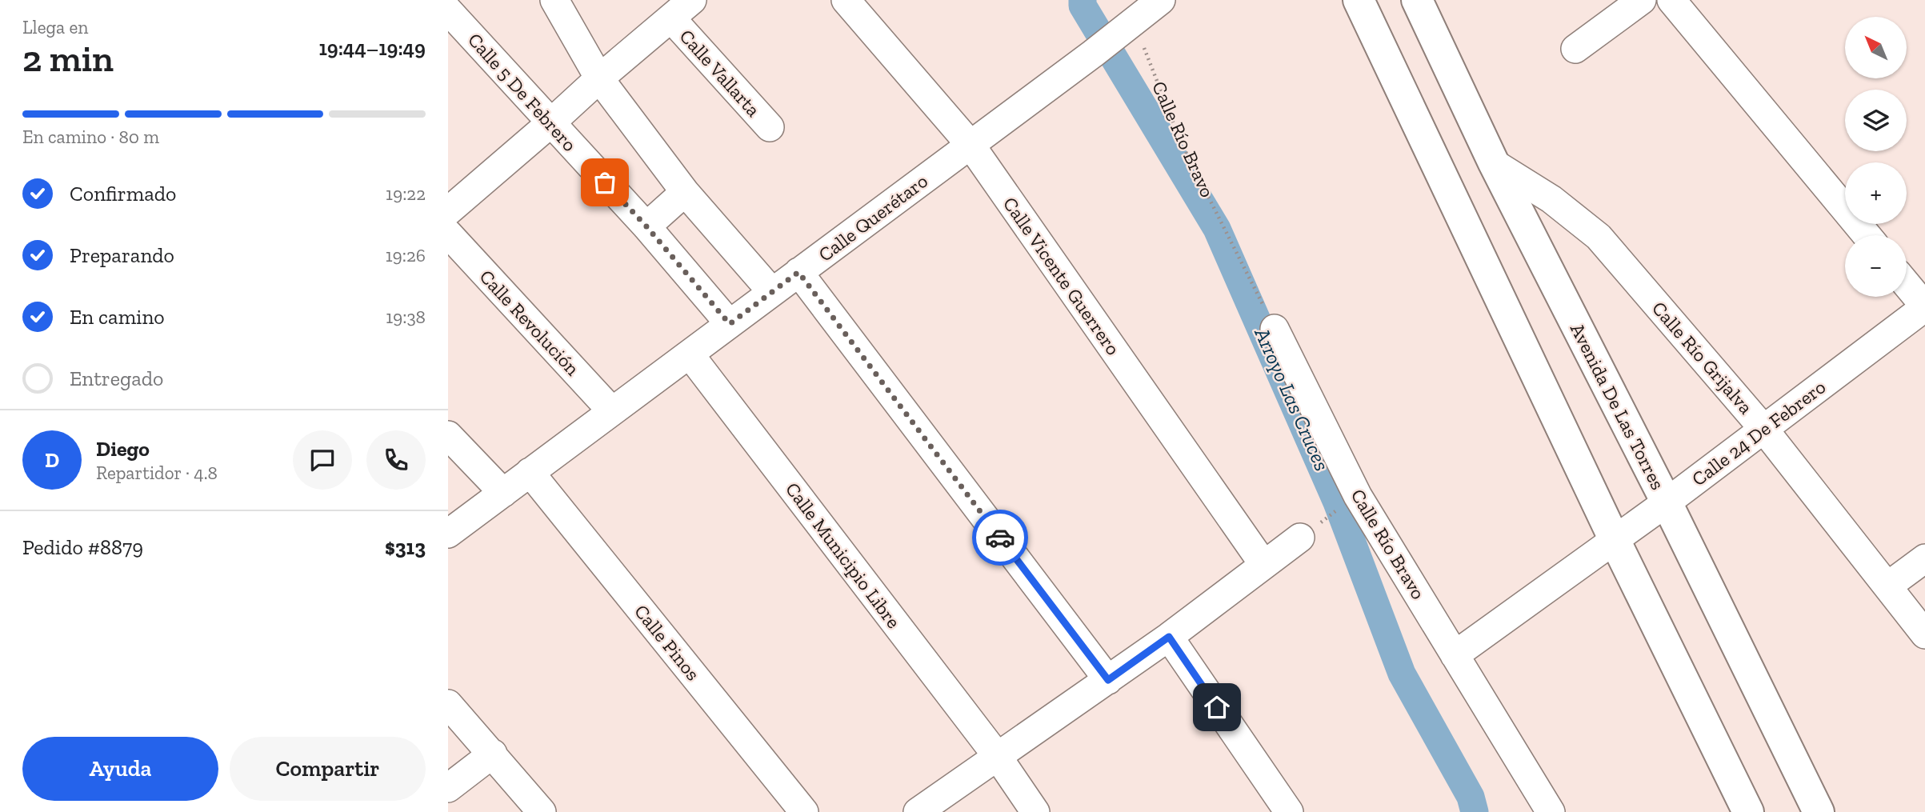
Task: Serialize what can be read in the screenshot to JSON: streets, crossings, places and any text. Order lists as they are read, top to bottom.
{
  "streets": {
    "main road": ["Avenida De Las Torres"],
    "street": [
      "Calle Vallarta",
      "Calle 5 De Febrero",
      "Calle Río Bravo",
      "Calle Querétaro",
      "Calle Vicente Guerrero",
      "Calle Revolución",
      "Calle Río Grijalva",
      "Calle 24 De Febrero",
      "Calle Municipio Libre",
      "Calle Pinos"
    ]
  },
  "crossings": [
    ["Calle 5 De Febrero", "Calle Querétaro"],
    ["Calle Río Bravo", "Calle Querétaro"],
    ["Calle Río Bravo", "Calle 24 De Febrero"],
    ["Calle Querétaro", "Calle Vicente Guerrero"],
    ["Calle Querétaro", "Calle Revolución"],
    ["Calle Querétaro", "Calle Municipio Libre"],
    ["Calle Querétaro", "Calle Pinos"],
    ["Calle Río Grijalva", "Avenida De Las Torres"],
    ["Calle Río Grijalva", "Calle 24 De Febrero"],
    ["Avenida De Las Torres", "Calle 24 De Febrero"]
  ],
  "water": ["Arroyo Las Cruces"],
  "north": "top left",
  "page": {
    "heading": ["2 min", "Llega en", "19:44–19:49"],
    "panel": [
      "Diego",
      "Repartidor · 4.8",
      "Pedido #8879",
      "$313"
    ],
    "map_buttons": ["+", "−"],
    "bar": "En camino · 80 m",
    "list": [
      ["Confirmado", "19:22"],
      ["Preparando", "19:26"],
      ["En camino", "19:38"],
      "Entregado"
    ],
    "round": "D",
    "buttons": ["Ayuda", "Compartir"]
  }
}
